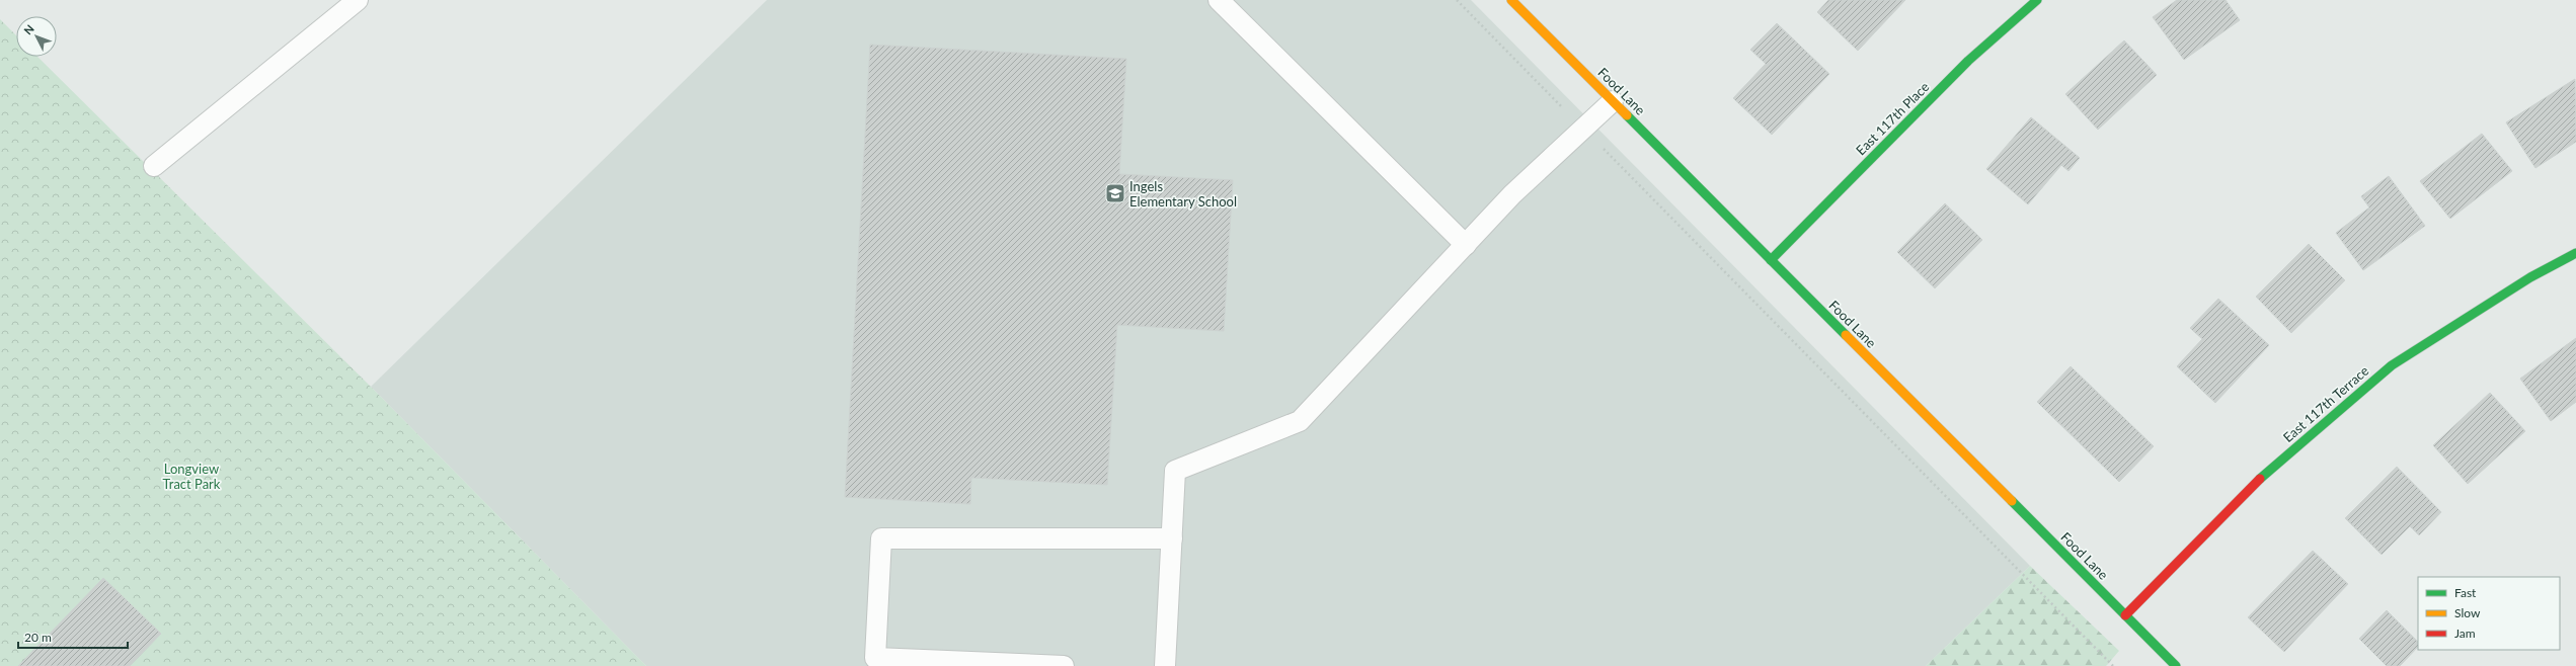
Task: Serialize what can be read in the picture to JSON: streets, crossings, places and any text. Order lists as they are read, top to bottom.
{
  "streets": {
    "street": ["Food Lane", "East 117th Place", "East 117th Terrace"]
  },
  "crossings": [
    ["Food Lane", "East 117th Place"],
    ["Food Lane", "East 117th Terrace"]
  ],
  "parks": ["Longview Tract Park"],
  "places": {
    "school or university": ["Ingels Elementary School"]
  },
  "legend": ["Fast", "Slow", "Jam"],
  "scale_bar": "20 m",
  "north": "top left"
}
